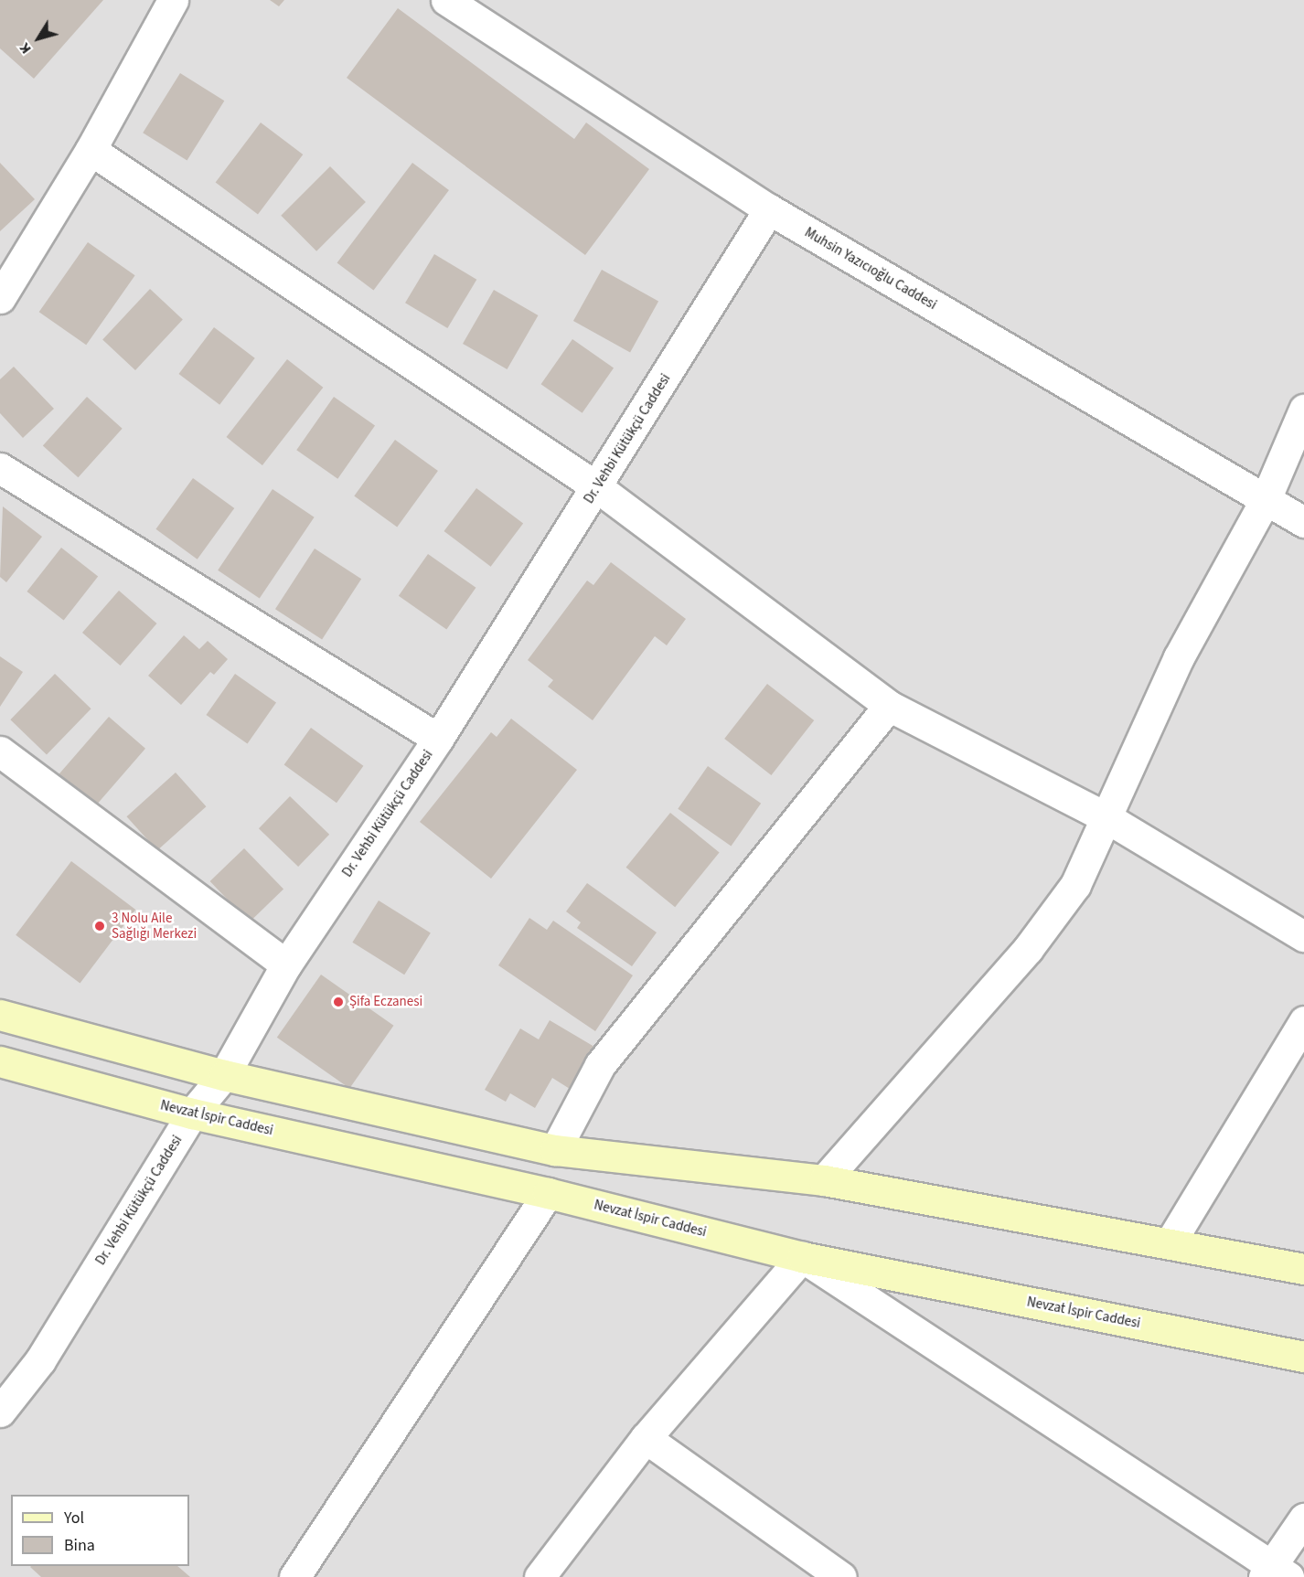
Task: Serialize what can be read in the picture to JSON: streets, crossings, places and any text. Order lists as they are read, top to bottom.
{
  "streets": {
    "main road": ["Nevzat İspir Caddesi"],
    "street": ["Muhsin Yazıcıoğlu Caddesi", "Dr. Vehbi Kütükçü Caddesi"]
  },
  "crossings": [
    ["Muhsin Yazıcıoğlu Caddesi", "Dr. Vehbi Kütükçü Caddesi"],
    ["Dr. Vehbi Kütükçü Caddesi", "Nevzat İspir Caddesi"]
  ],
  "places": ["3 Nolu Aile Sağlığı Merkezi", "Şifa Eczanesi"],
  "legend": ["Yol", "Bina"],
  "north": "bottom left"
}
